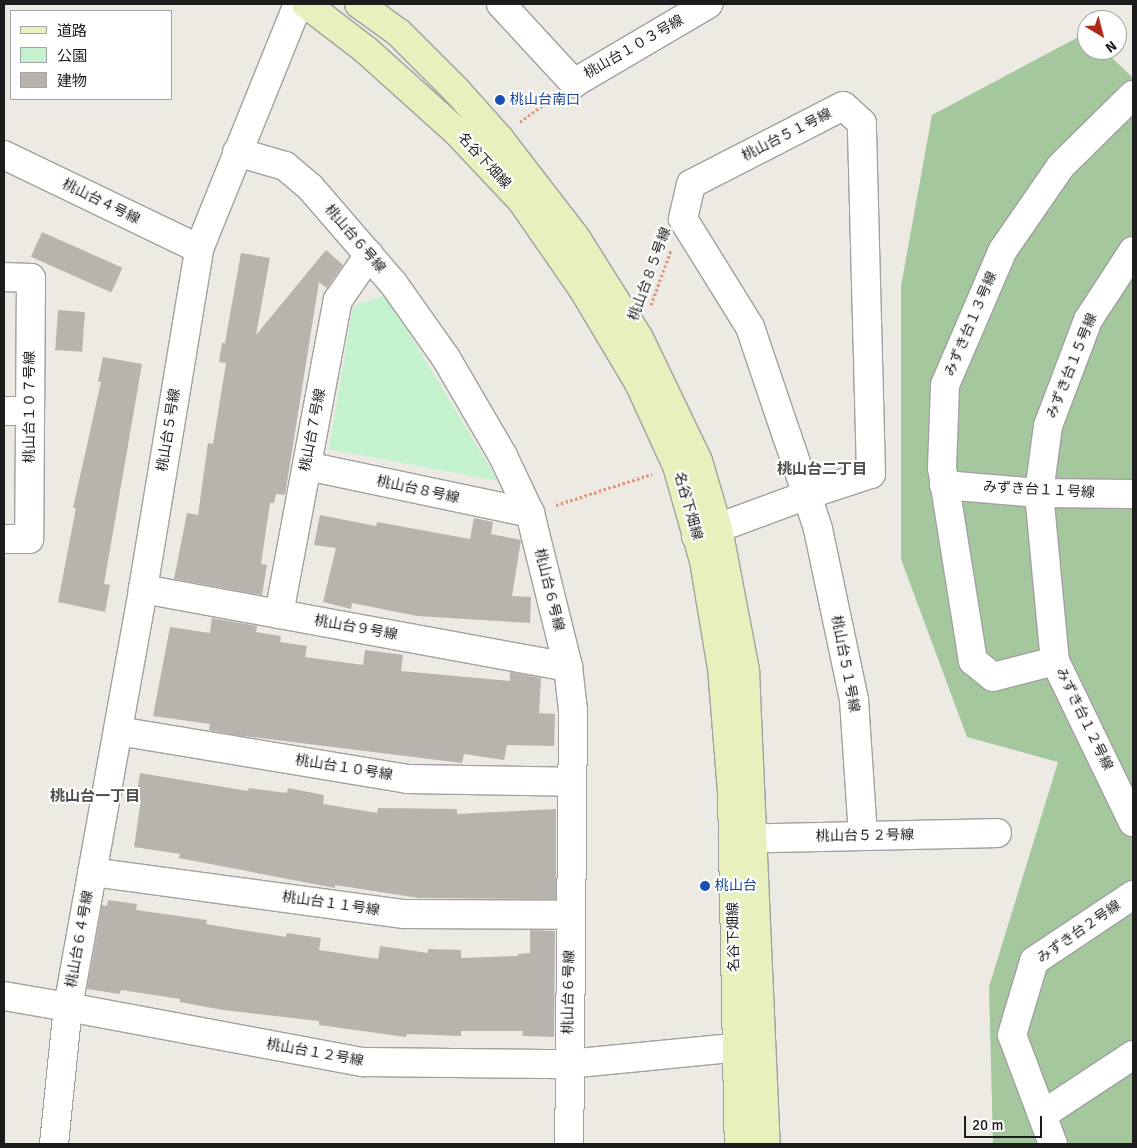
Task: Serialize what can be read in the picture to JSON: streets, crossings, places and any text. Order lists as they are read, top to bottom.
{
  "streets": {
    "street": [
      "桃山台１０３号線",
      "桃山台５１号線",
      "名谷下畑線",
      "桃山台４号線",
      "桃山台６号線",
      "みずき台１３号線",
      "みずき台１５号線",
      "桃山台１０７号線",
      "桃山台５号線",
      "桃山台７号線",
      "桃山台８号線",
      "みずき台１１号線",
      "桃山台９号線",
      "みずき台１２号線",
      "桃山台１０号線",
      "桃山台５２号線",
      "桃山台１１号線",
      "みずき台２号線",
      "桃山台６４号線",
      "桃山台１２号線"
    ],
    "path": ["桃山台８５号線"]
  },
  "crossings": [
    ["桃山台５１号線", "名谷下畑線"],
    ["桃山台５１号線", "桃山台８５号線"],
    ["桃山台５１号線", "桃山台５２号線"],
    ["名谷下畑線", "桃山台８５号線"],
    ["名谷下畑線", "桃山台５２号線"],
    ["名谷下畑線", "桃山台１２号線"],
    ["桃山台４号線", "桃山台５号線"],
    ["桃山台６号線", "桃山台５号線"],
    ["桃山台６号線", "桃山台７号線"],
    ["桃山台６号線", "桃山台８号線"],
    ["桃山台６号線", "桃山台９号線"],
    ["桃山台６号線", "桃山台１０号線"],
    ["桃山台６号線", "桃山台１１号線"],
    ["桃山台６号線", "桃山台１２号線"],
    ["みずき台１３号線", "みずき台１１号線"],
    ["みずき台１３号線", "みずき台１２号線"],
    ["みずき台１５号線", "みずき台１１号線"],
    ["みずき台１５号線", "みずき台１２号線"],
    ["桃山台５号線", "桃山台９号線"],
    ["桃山台５号線", "桃山台１０号線"],
    ["桃山台５号線", "桃山台１１号線"],
    ["桃山台５号線", "桃山台６４号線"],
    ["桃山台７号線", "桃山台８号線"],
    ["桃山台７号線", "桃山台９号線"],
    ["みずき台１１号線", "みずき台１２号線"],
    ["桃山台１１号線", "桃山台６４号線"],
    ["桃山台６４号線", "桃山台１２号線"]
  ],
  "districts": ["桃山台二丁目", "桃山台一丁目"],
  "places": ["桃山台南口", "桃山台"],
  "legend": ["道路", "公園", "建物"],
  "scale_bar": "20 m",
  "north": "bottom right"
}
